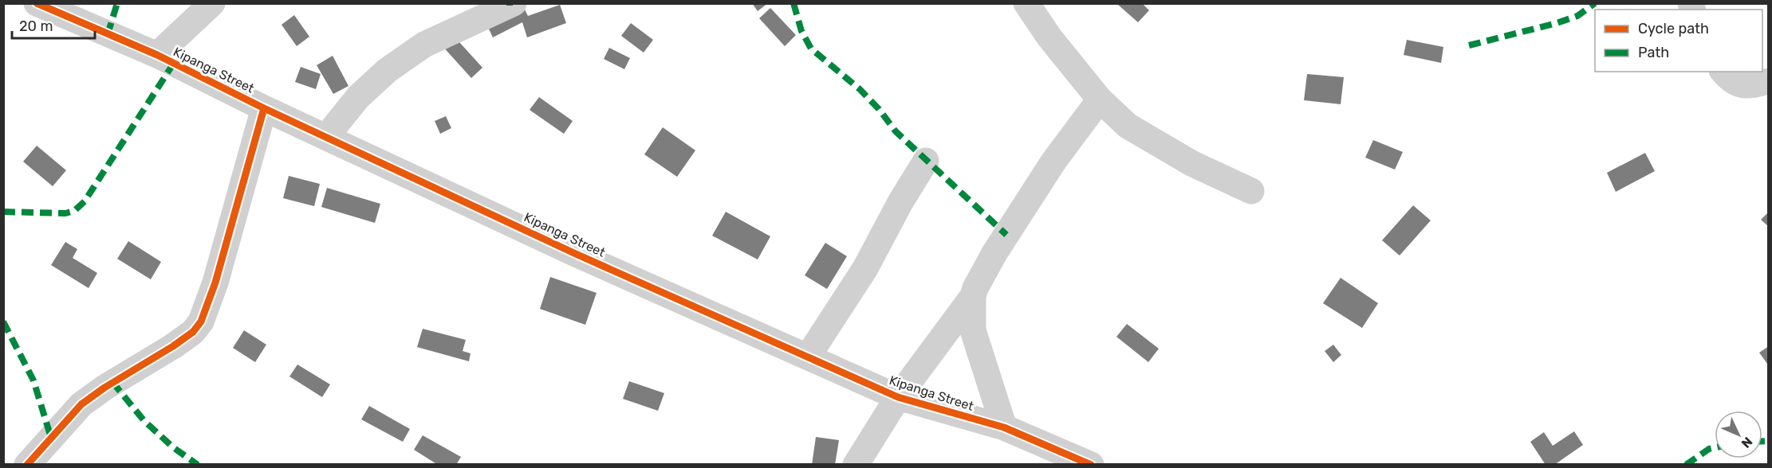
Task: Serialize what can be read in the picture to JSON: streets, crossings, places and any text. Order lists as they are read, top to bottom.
{
  "streets": {
    "street": ["Kipanga Street"]
  },
  "legend": ["Cycle path", "Path"],
  "scale_bar": "20 m",
  "north": "bottom right"
}
